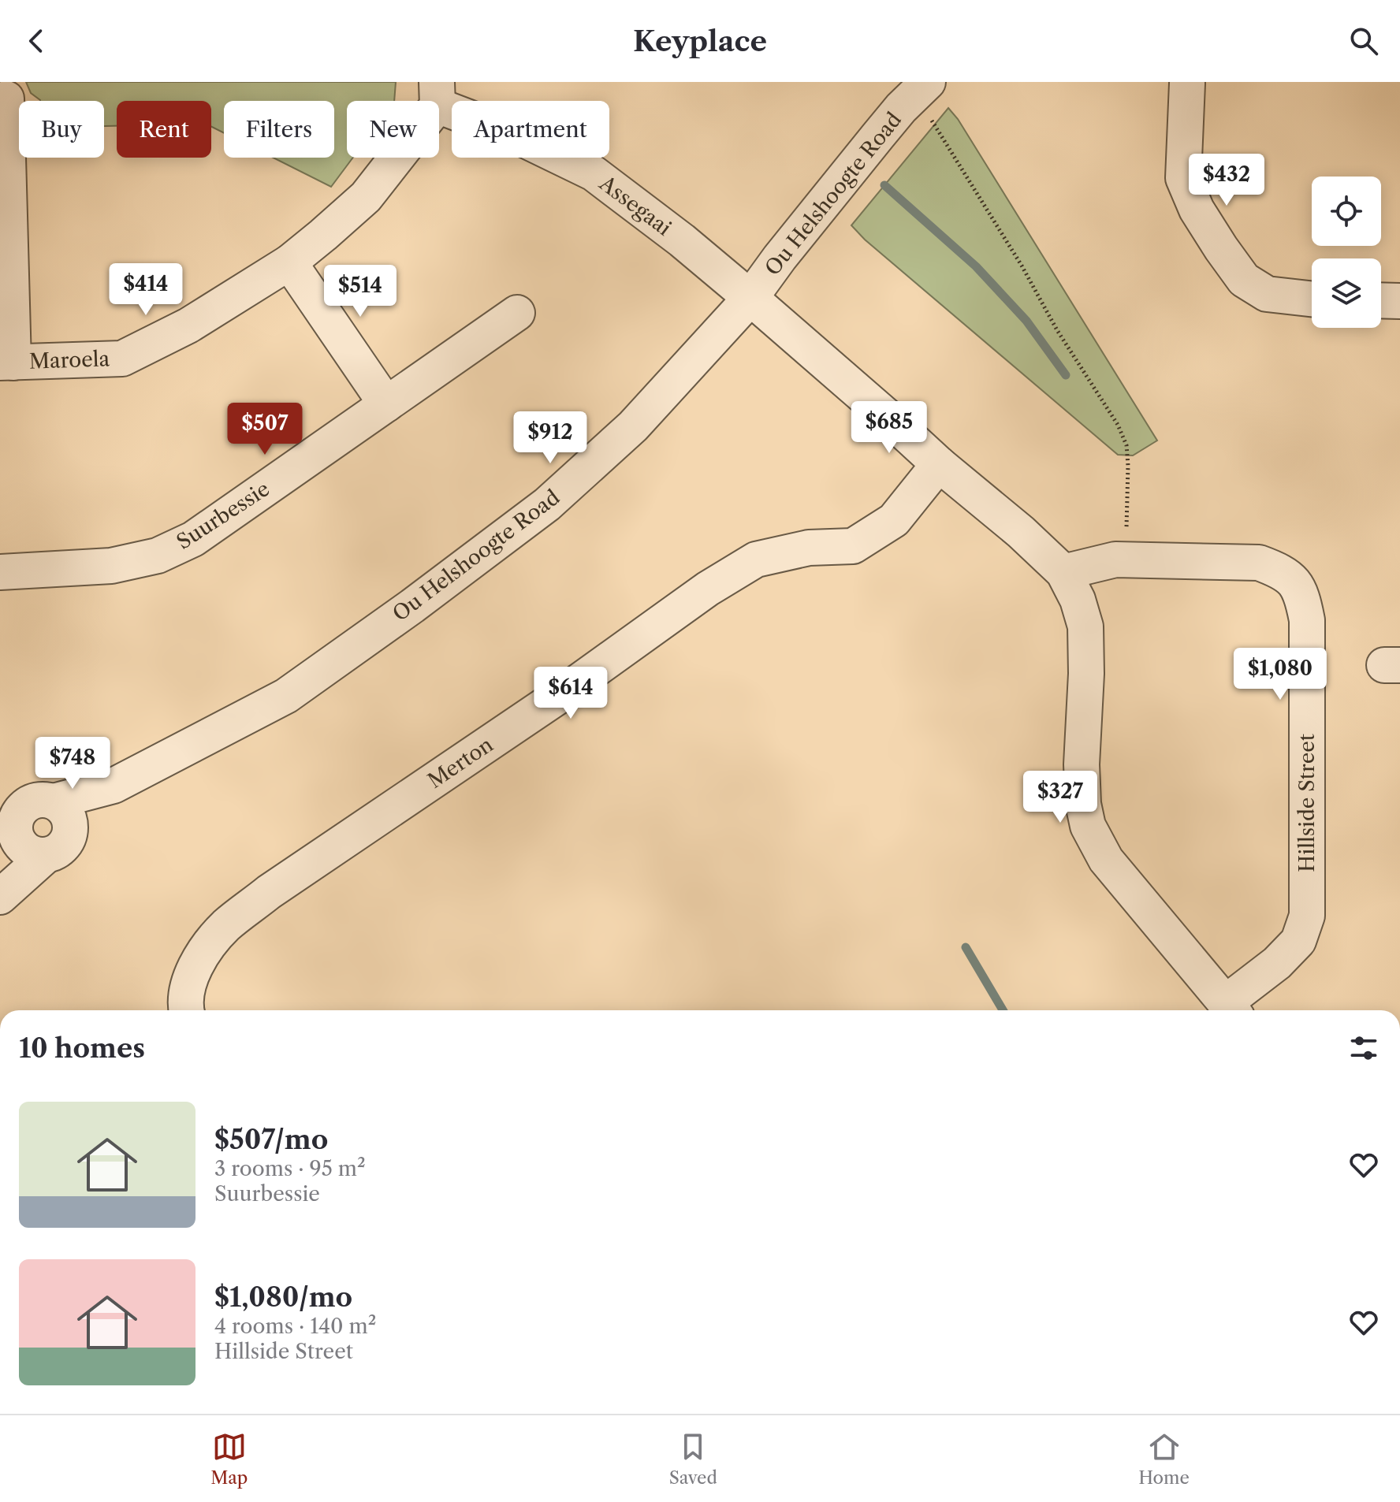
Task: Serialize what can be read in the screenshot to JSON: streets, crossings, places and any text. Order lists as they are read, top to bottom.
{
  "streets": {
    "street": [
      "Ou Helshoogte Road",
      "Assegaai",
      "Maroela",
      "Suurbessie",
      "Merton",
      "Hillside Street"
    ]
  },
  "crossings": [
    ["Ou Helshoogte Road", "Assegaai"],
    ["Ou Helshoogte Road", "Hillside Street"],
    ["Assegaai", "Maroela"],
    ["Assegaai", "Hillside Street"],
    ["Merton", "Hillside Street"]
  ],
  "page": {
    "header": "Keyplace",
    "chip": [
      "Buy",
      "Rent",
      "Filters",
      "New",
      "Apartment"
    ],
    "price": [
      "$432",
      "$414",
      "$514",
      "$685",
      "$507",
      "$912",
      "$1,080",
      "$614",
      "$748",
      "$327"
    ],
    "heading": "10 homes",
    "list": [
      {
        "name": "$507/mo",
        "note": "3 rooms · 95 m² · Suurbessie"
      },
      {
        "name": "$1,080/mo",
        "note": "4 rooms · 140 m² · Hillside Street"
      }
    ],
    "tabs": ["Map", "Saved", "Home"]
  }
}
